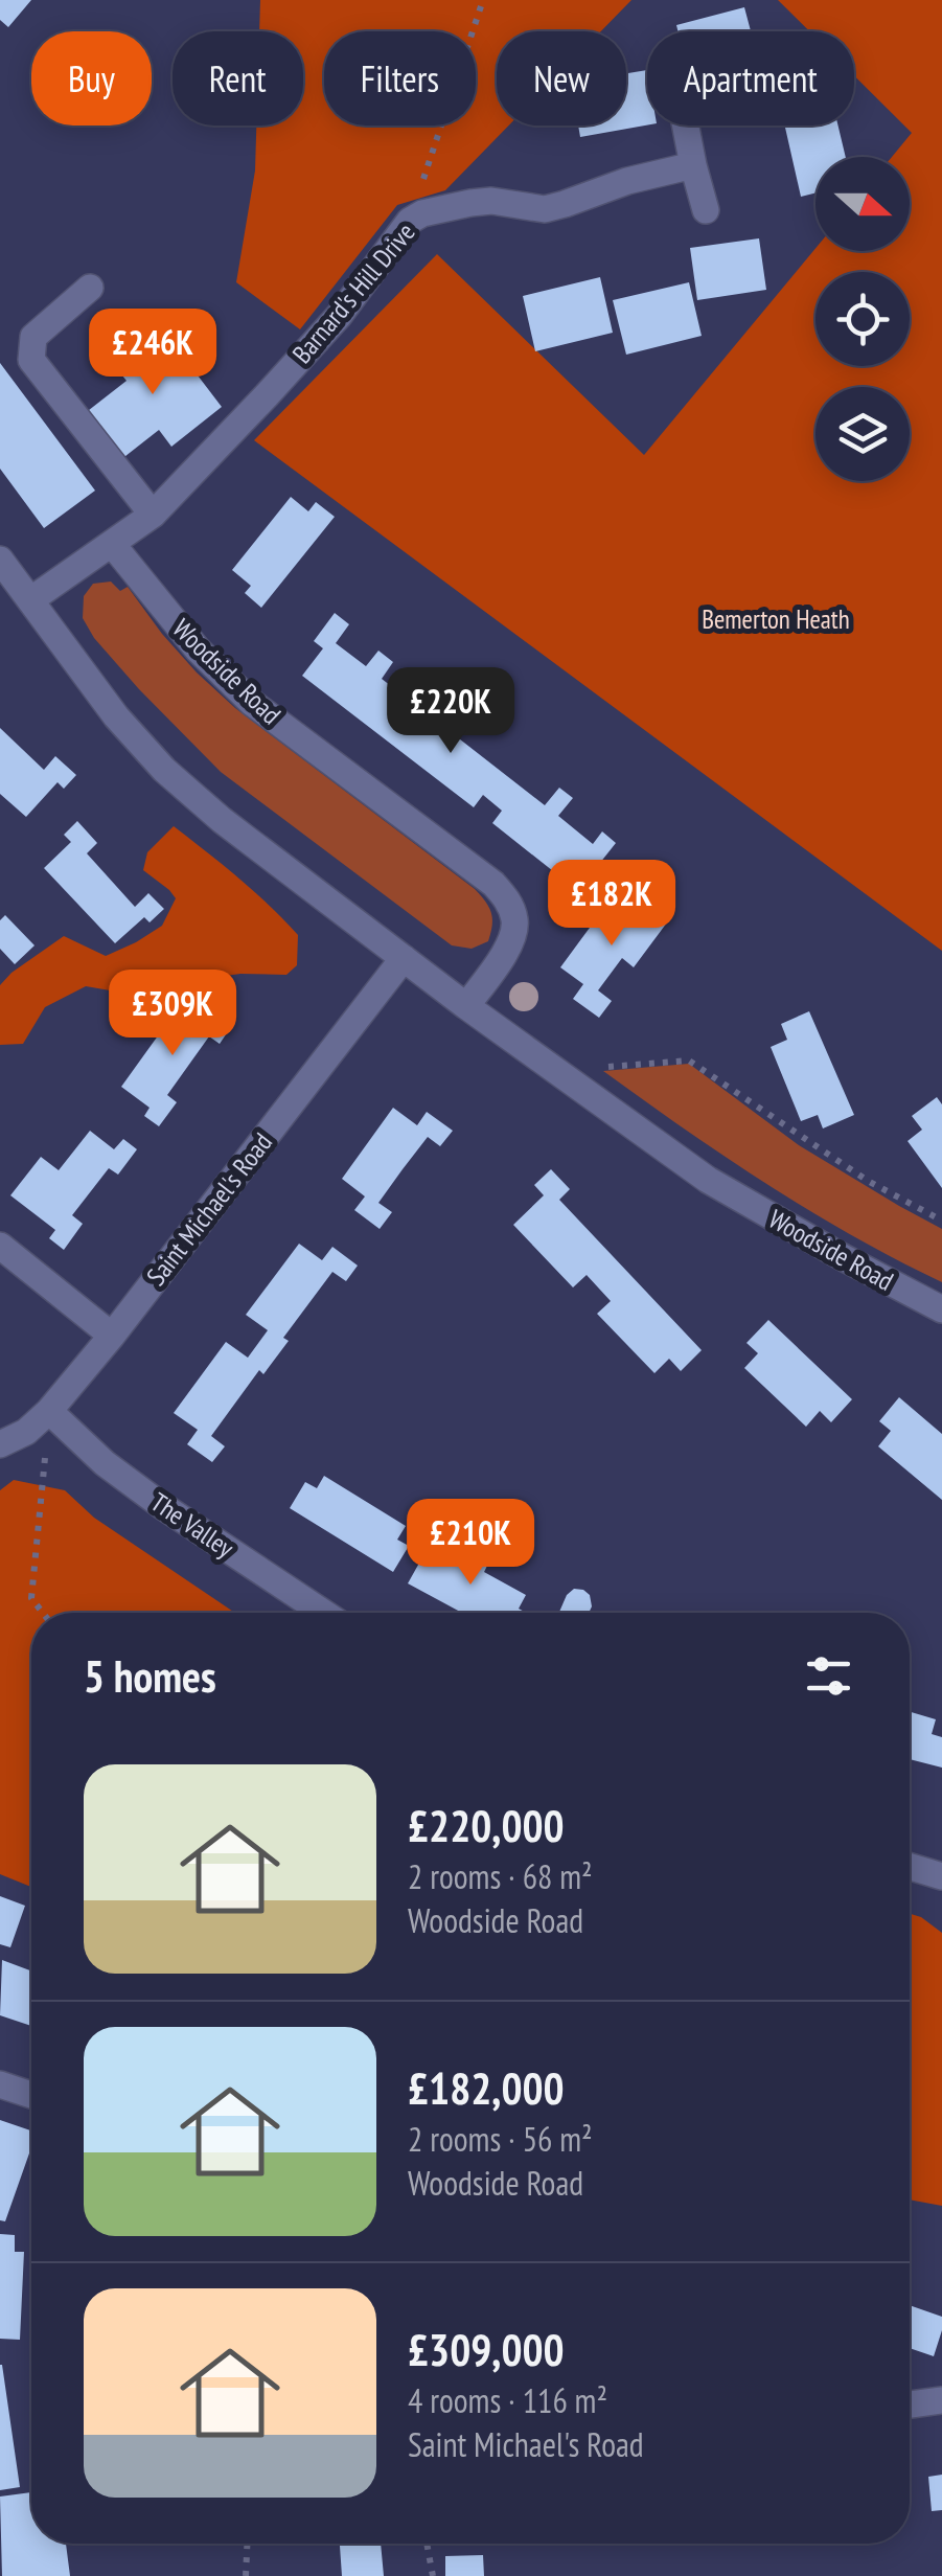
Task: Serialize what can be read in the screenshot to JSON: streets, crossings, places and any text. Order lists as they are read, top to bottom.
{
  "streets": {
    "street": [
      "Barnard's Hill Drive",
      "Woodside Road",
      "Saint Michael's Road",
      "The Valley"
    ]
  },
  "crossings": [
    ["Barnard's Hill Drive", "Woodside Road"],
    ["Woodside Road", "Saint Michael's Road"],
    ["Saint Michael's Road", "The Valley"]
  ],
  "parks": ["Bemerton Heath"],
  "north": "right",
  "page": {
    "chip": [
      "Buy",
      "Rent",
      "Filters",
      "New",
      "Apartment"
    ],
    "price": [
      "£246K",
      "£220K",
      "£182K",
      "£309K",
      "£210K"
    ],
    "heading": "5 homes",
    "list": [
      {
        "name": "£220,000",
        "note": "2 rooms · 68 m² · Woodside Road"
      },
      {
        "name": "£182,000",
        "note": "2 rooms · 56 m² · Woodside Road"
      },
      {
        "name": "£309,000",
        "note": "4 rooms · 116 m² · Saint Michael's Road"
      }
    ]
  }
}
